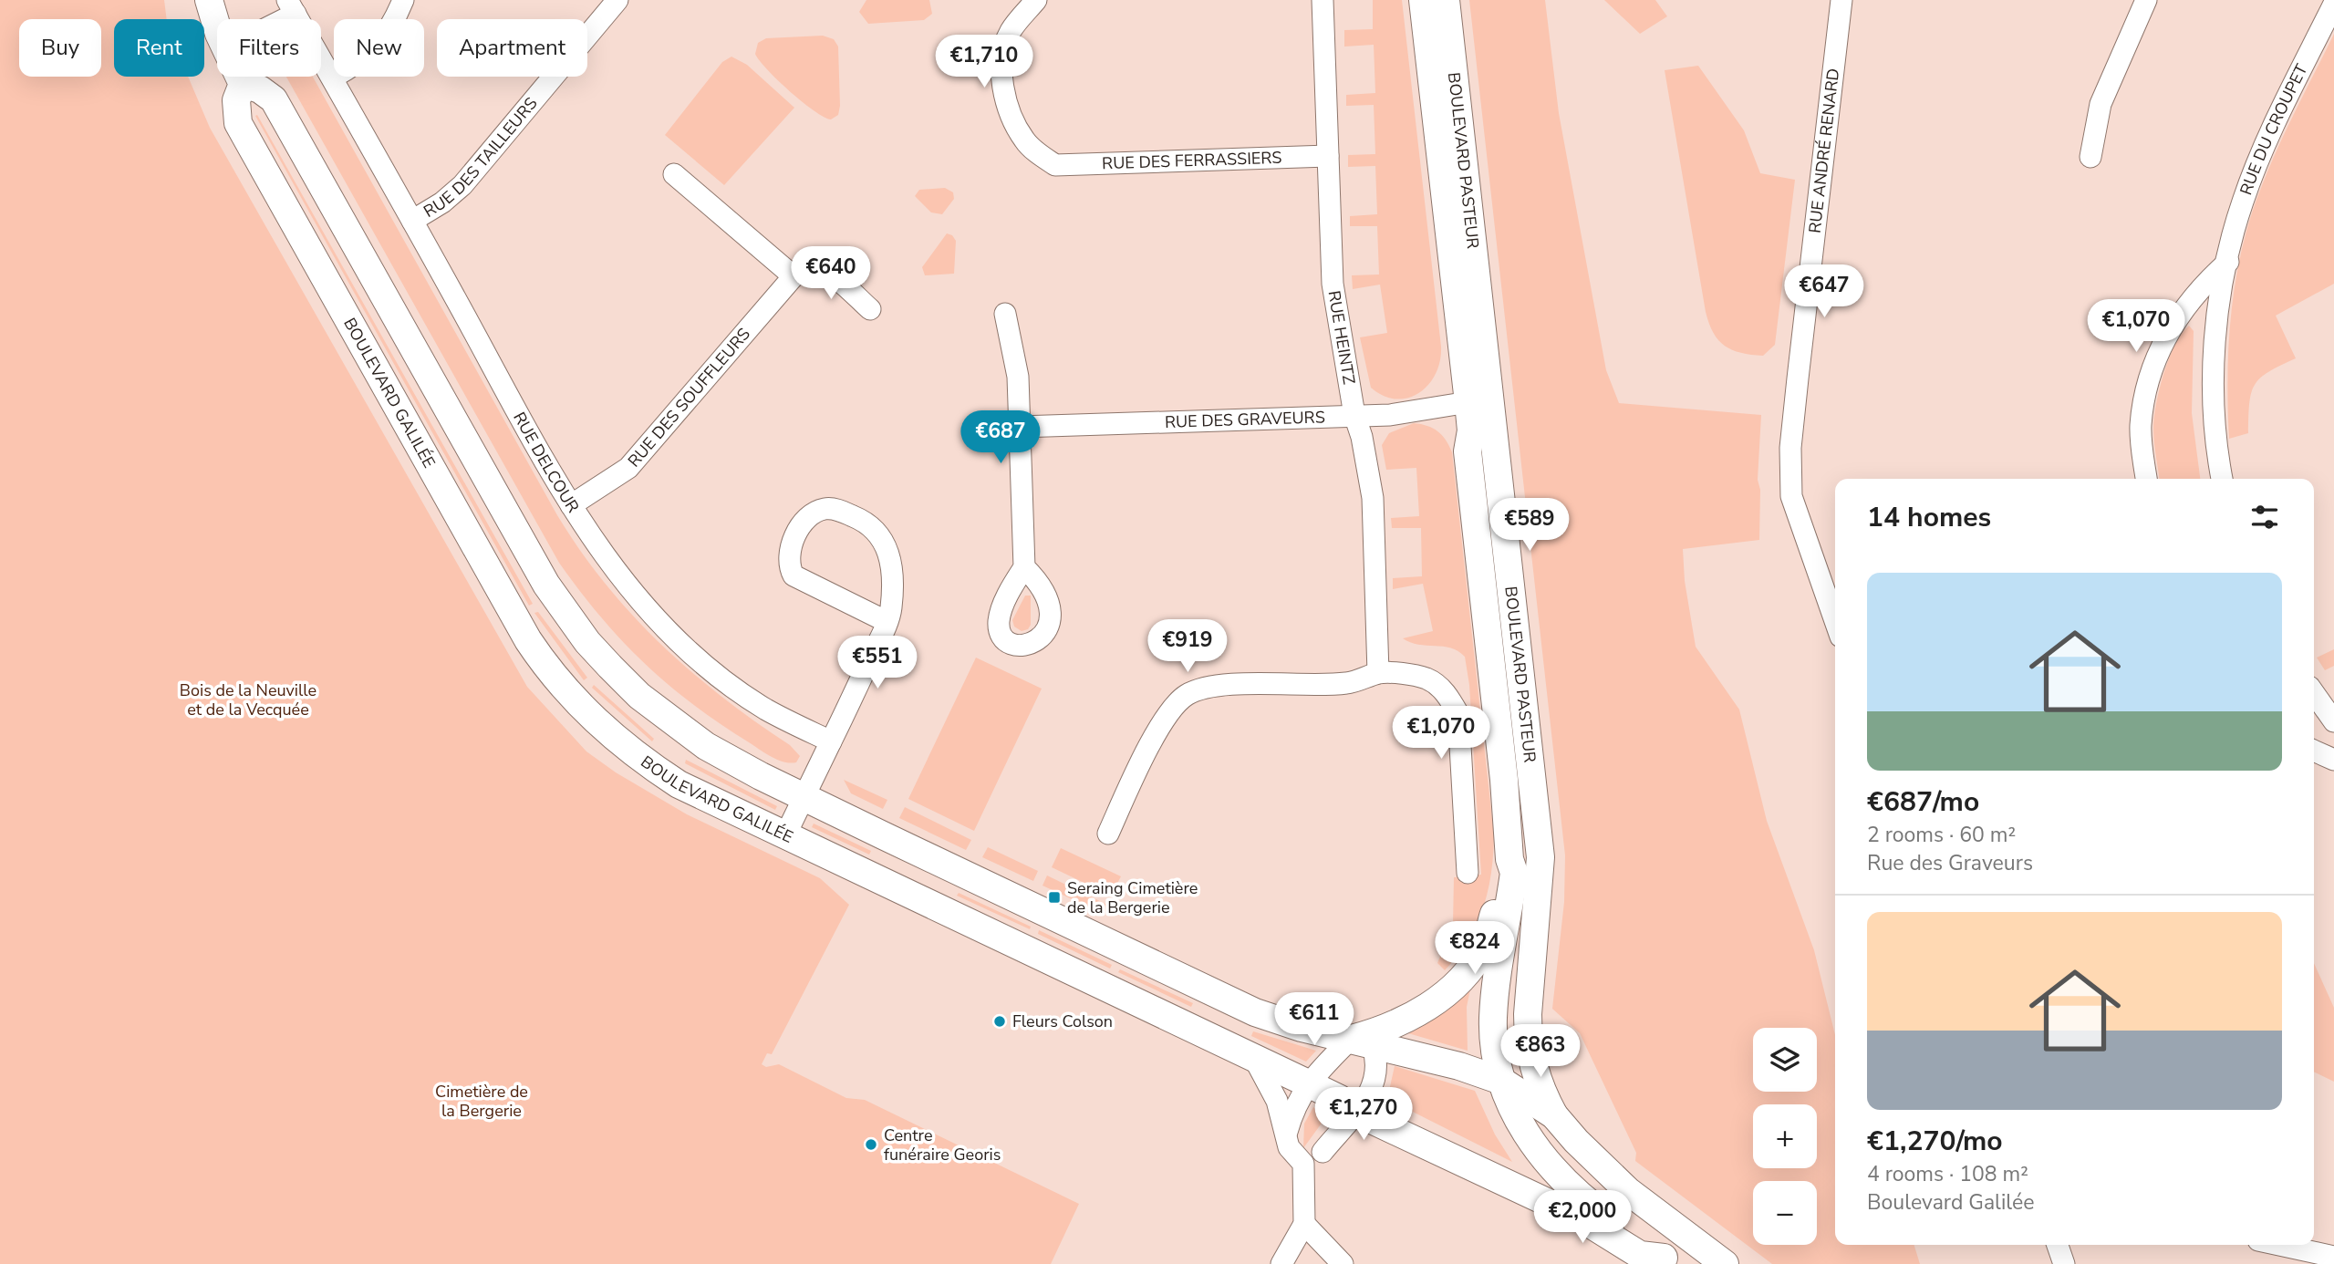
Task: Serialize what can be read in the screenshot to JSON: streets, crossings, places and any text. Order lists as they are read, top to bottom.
{
  "streets": {
    "street": [
      "RUE DU CROUPET",
      "RUE ANDRÉ RENARD",
      "RUE DES TAILLEURS",
      "BOULEVARD PASTEUR",
      "RUE DES FERRASSIERS",
      "RUE HEINTZ",
      "BOULEVARD GALILÉE",
      "RUE DES SOUFFLEURS",
      "RUE DES GRAVEURS",
      "RUE DELCOUR"
    ]
  },
  "crossings": [
    ["RUE DES TAILLEURS", "RUE DELCOUR"],
    ["BOULEVARD PASTEUR", "BOULEVARD GALILÉE"],
    ["BOULEVARD PASTEUR", "RUE DES GRAVEURS"],
    ["RUE DES FERRASSIERS", "RUE HEINTZ"],
    ["RUE HEINTZ", "RUE DES GRAVEURS"],
    ["RUE DES SOUFFLEURS", "RUE DELCOUR"]
  ],
  "parks": ["Bois de la Neuville et de la Vecquée", "Cimetière de la Bergerie"],
  "places": {
    "transit": ["Seraing Cimetière de la Bergerie"],
    "other": ["Fleurs Colson", "Centre funéraire Georis"]
  },
  "page": {
    "chip": [
      "Buy",
      "Rent",
      "Filters",
      "New",
      "Apartment"
    ],
    "price": [
      "€1,710",
      "€640",
      "€647",
      "€1,070",
      "€687",
      "€589",
      "€919",
      "€551",
      "€1,070",
      "€824",
      "€611",
      "€863",
      "€1,270",
      "€2,000"
    ],
    "heading": "14 homes",
    "list": [
      {
        "name": "€687/mo",
        "note": "2 rooms · 60 m² · Rue des Graveurs"
      },
      {
        "name": "€1,270/mo",
        "note": "4 rooms · 108 m² · Boulevard Galilée"
      }
    ],
    "map_buttons": ["+", "−"]
  }
}
